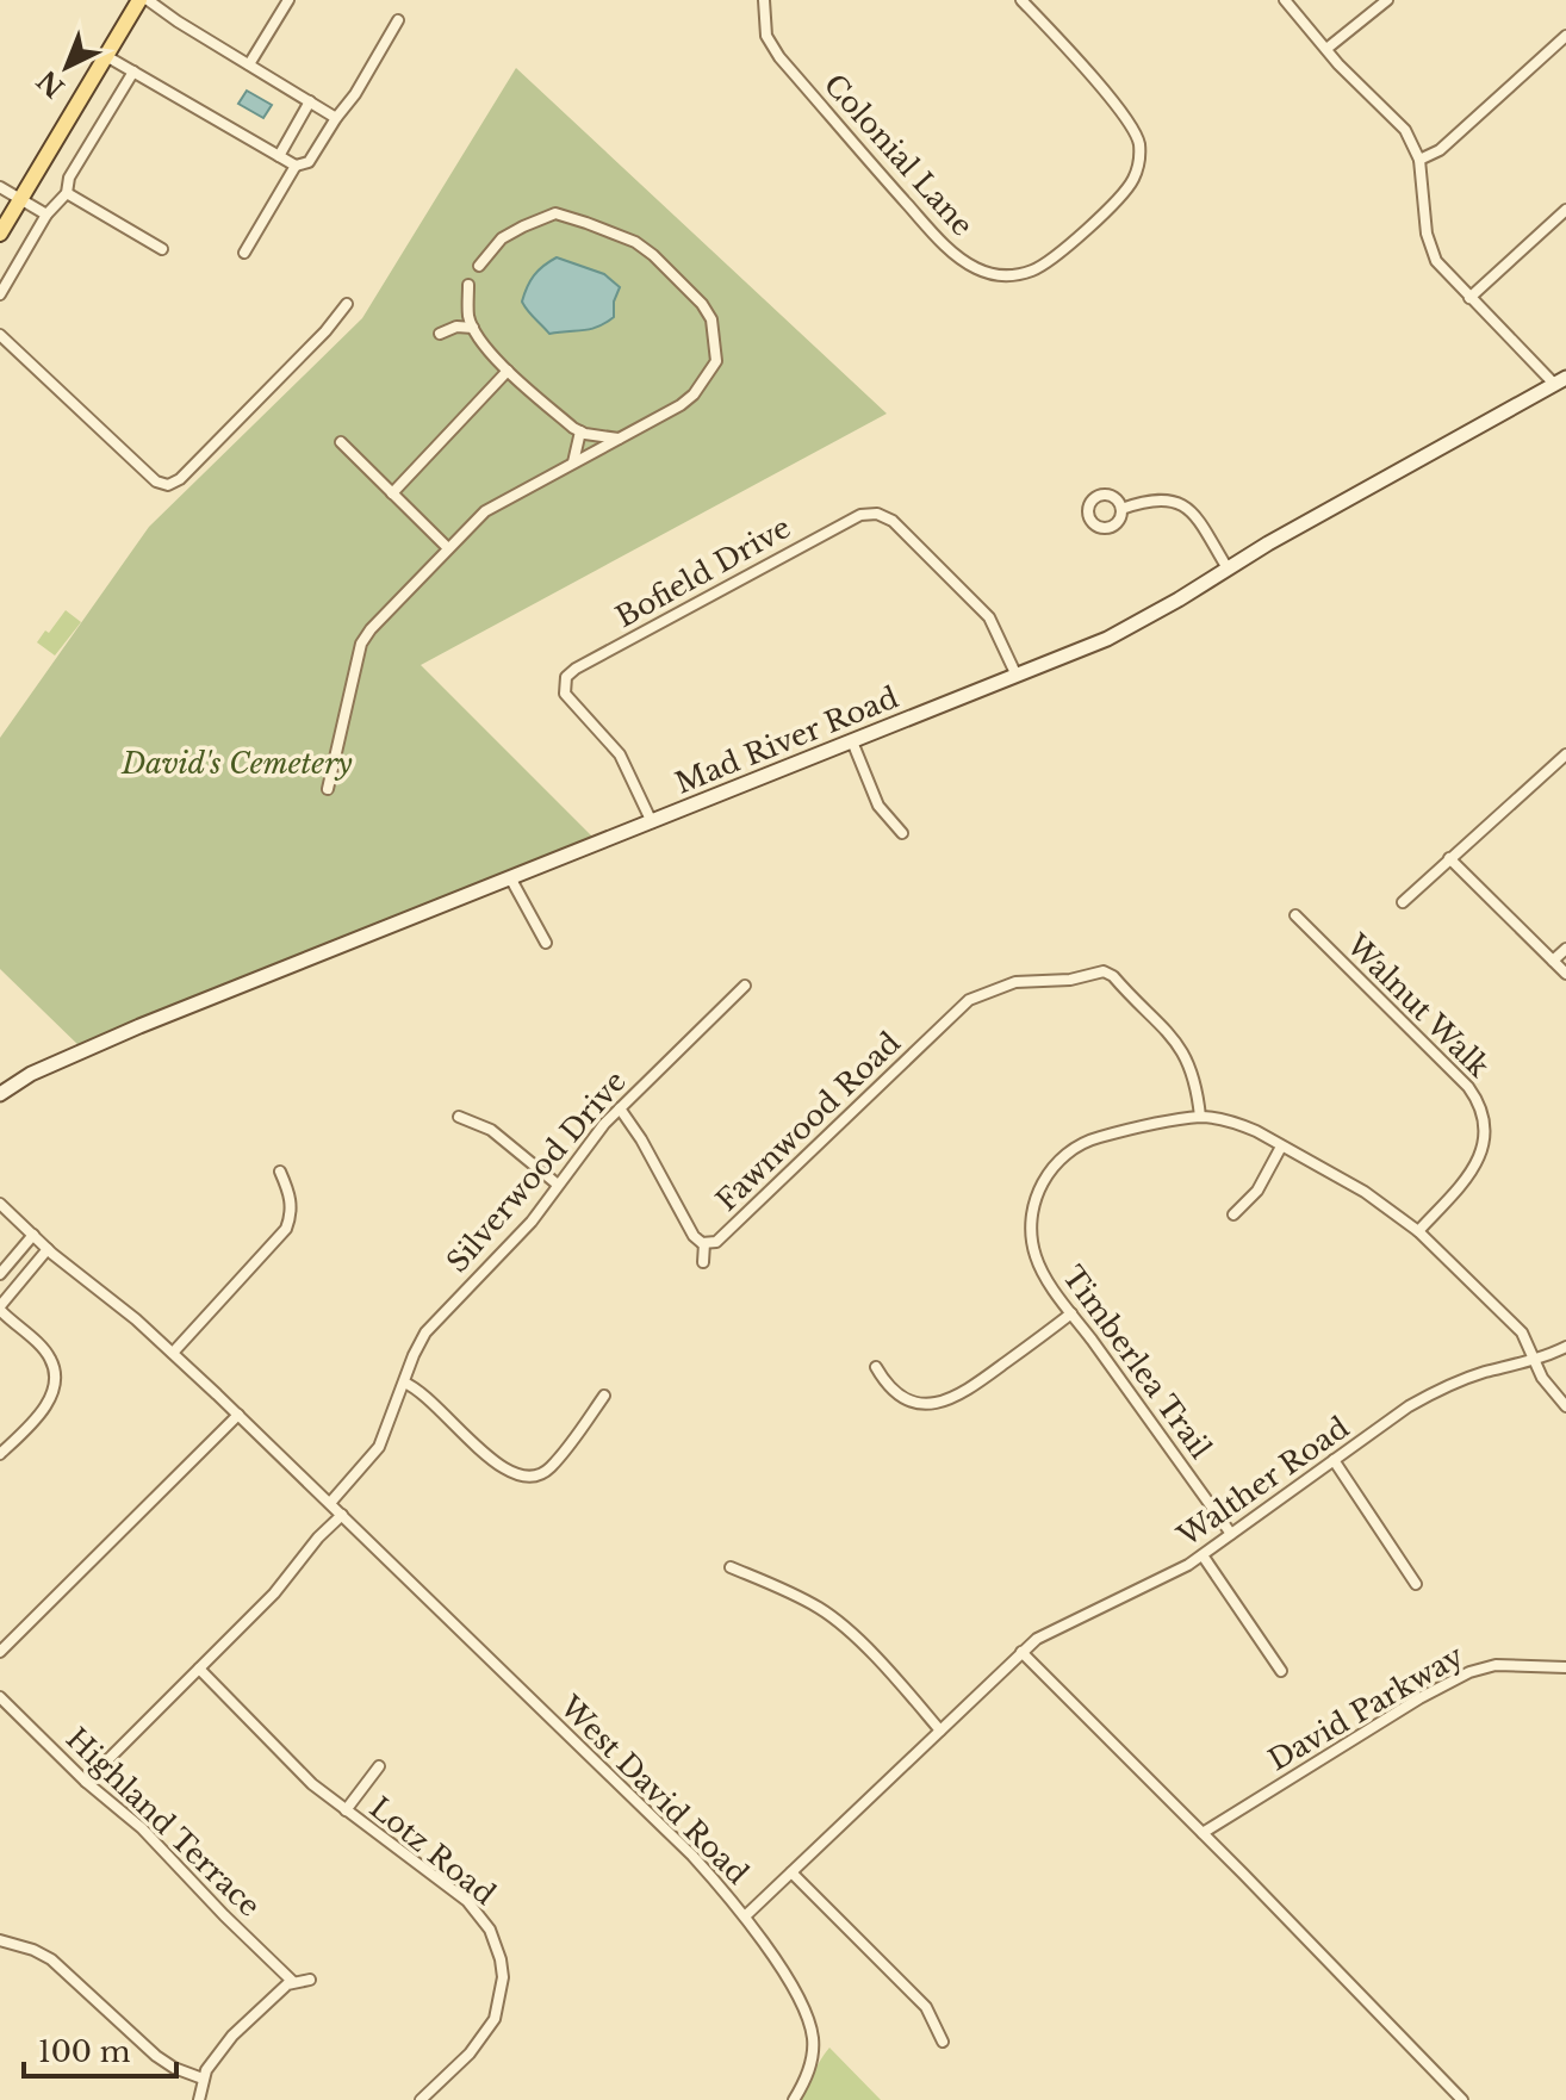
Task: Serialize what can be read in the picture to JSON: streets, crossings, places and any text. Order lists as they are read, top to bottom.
{
  "streets": {
    "street": [
      "Colonial Lane",
      "Bofield Drive",
      "Mad River Road",
      "Walnut Walk",
      "Fawnwood Road",
      "Silverwood Drive",
      "Timberlea Trail",
      "Walther Road",
      "David Parkway",
      "West David Road",
      "Highland Terrace",
      "Lotz Road"
    ]
  },
  "crossings": [
    ["Bofield Drive", "Mad River Road"],
    ["Walnut Walk", "Timberlea Trail"],
    ["Fawnwood Road", "Silverwood Drive"],
    ["Fawnwood Road", "Timberlea Trail"],
    ["Silverwood Drive", "West David Road"],
    ["Timberlea Trail", "Walther Road"],
    ["Walther Road", "West David Road"]
  ],
  "parks": ["David's Cemetery"],
  "scale_bar": "100 m",
  "north": "bottom left"
}
